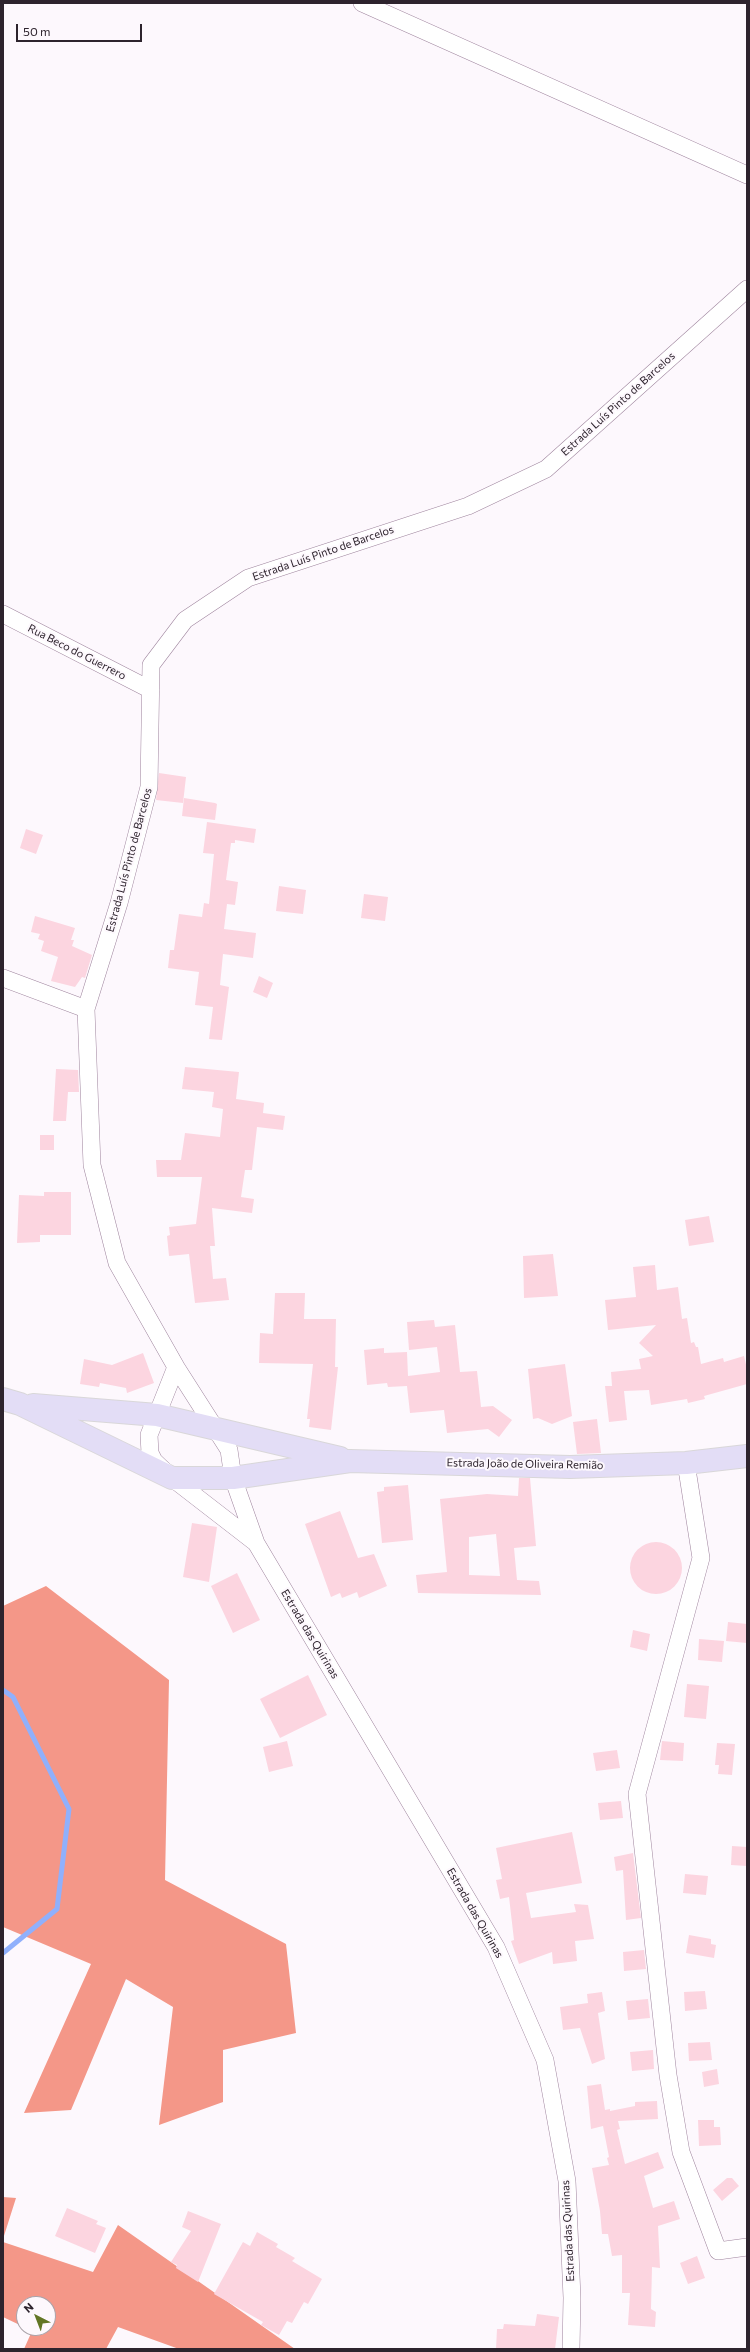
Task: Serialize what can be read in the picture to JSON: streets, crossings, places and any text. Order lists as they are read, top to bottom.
{
  "streets": {
    "main road": ["Estrada João de Oliveira Remião"],
    "street": ["Estrada Luís Pinto de Barcelos", "Rua Beco do Guerrero", "Estrada das Quirinas"]
  },
  "crossings": [
    ["Estrada Luís Pinto de Barcelos", "Rua Beco do Guerrero"],
    ["Estrada Luís Pinto de Barcelos", "Estrada João de Oliveira Remião"],
    ["Estrada Luís Pinto de Barcelos", "Estrada das Quirinas"],
    ["Estrada João de Oliveira Remião", "Estrada das Quirinas"]
  ],
  "scale_bar": "50 m",
  "north": "top left"
}
